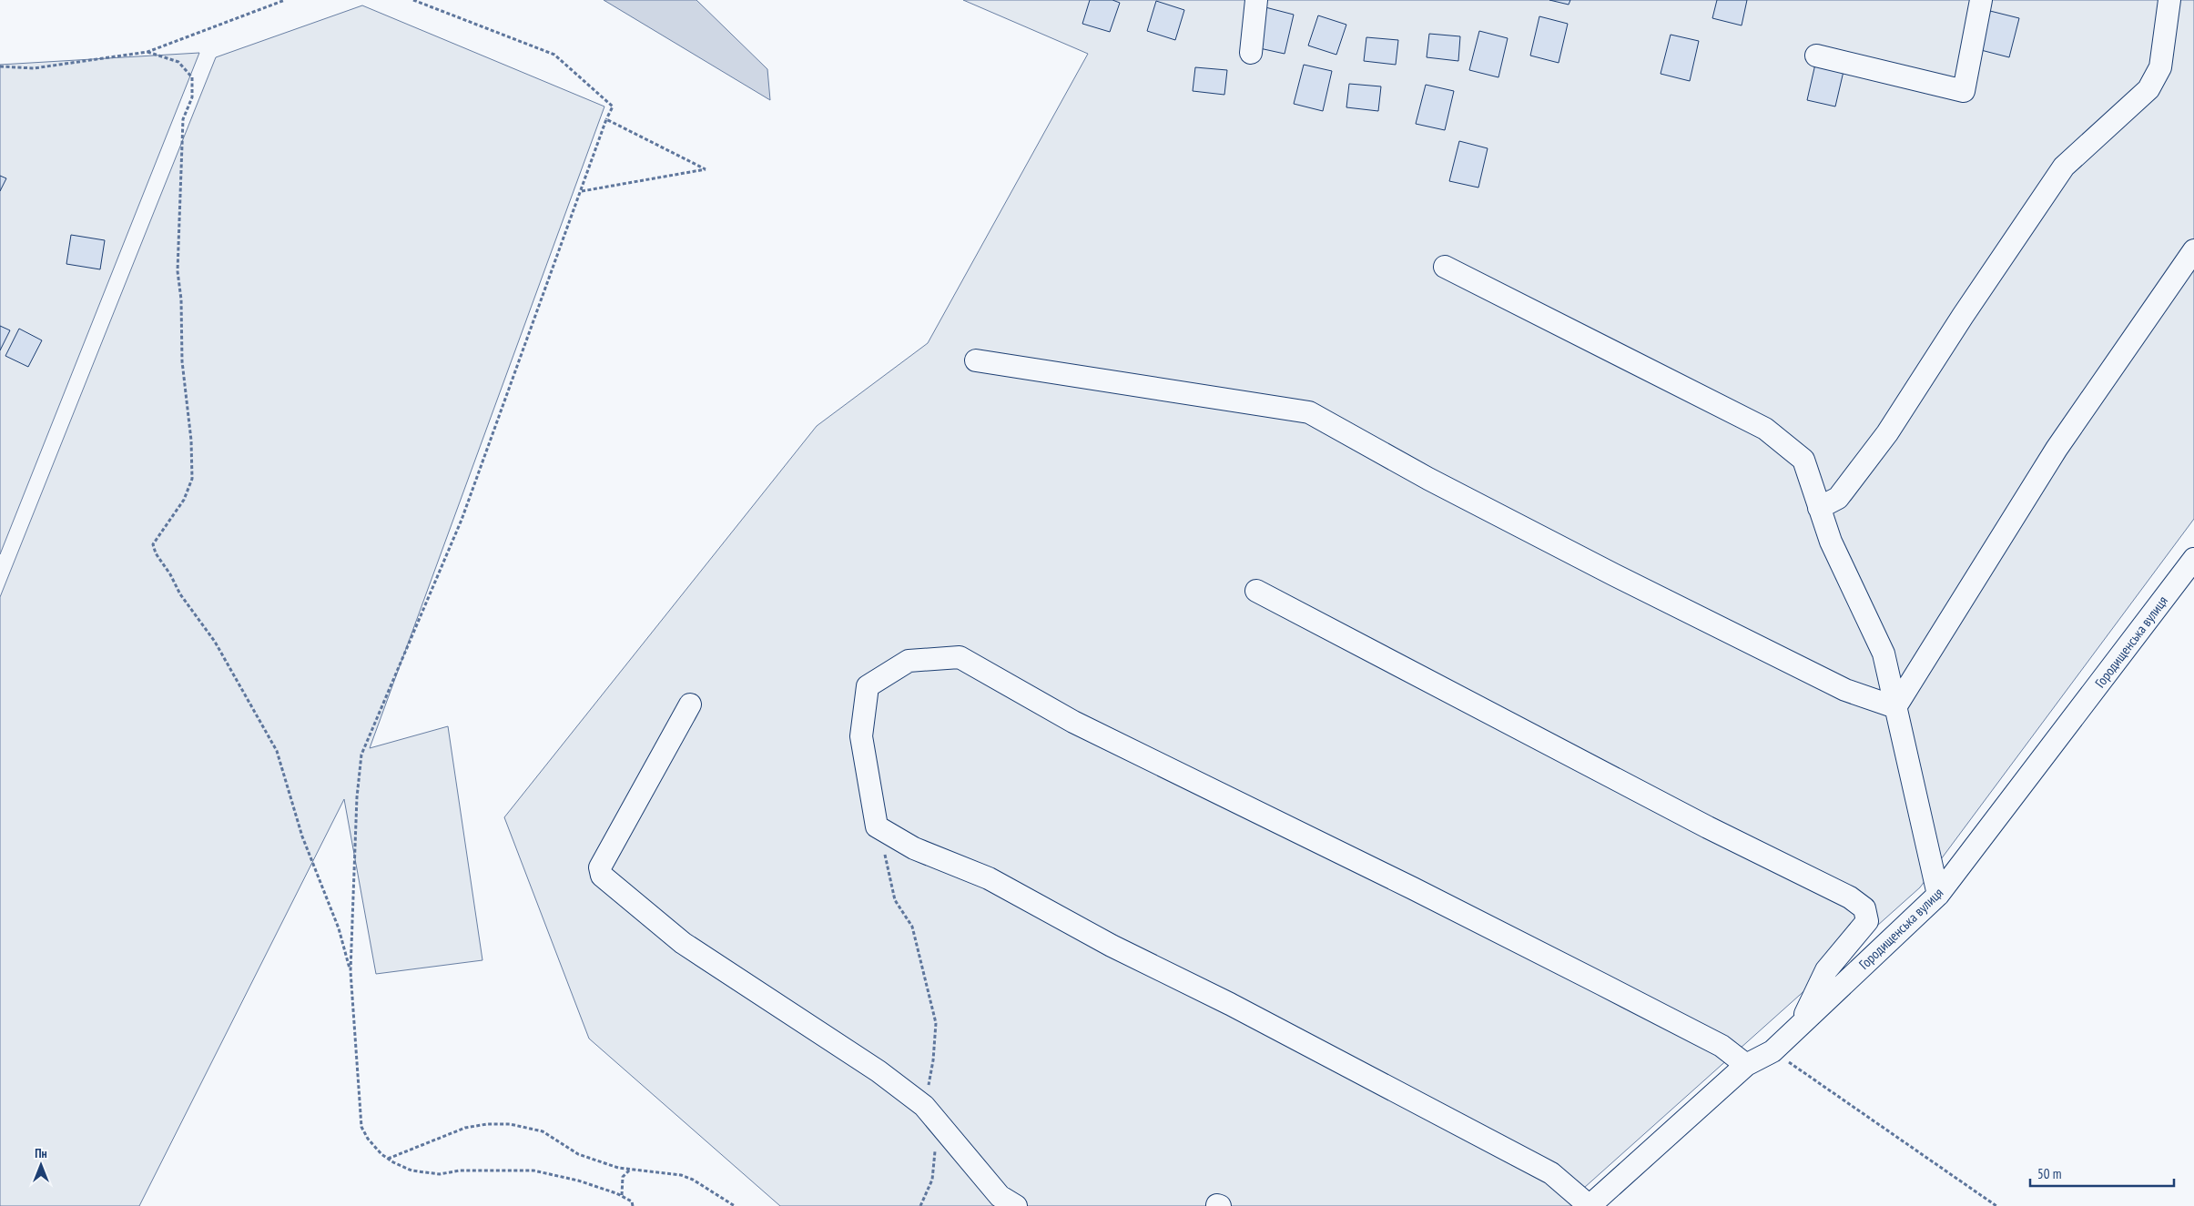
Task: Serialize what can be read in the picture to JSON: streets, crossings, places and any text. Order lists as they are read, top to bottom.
{
  "streets": {
    "street": ["Городищенська вулиця"]
  },
  "scale_bar": "50 m",
  "north": "top"
}
